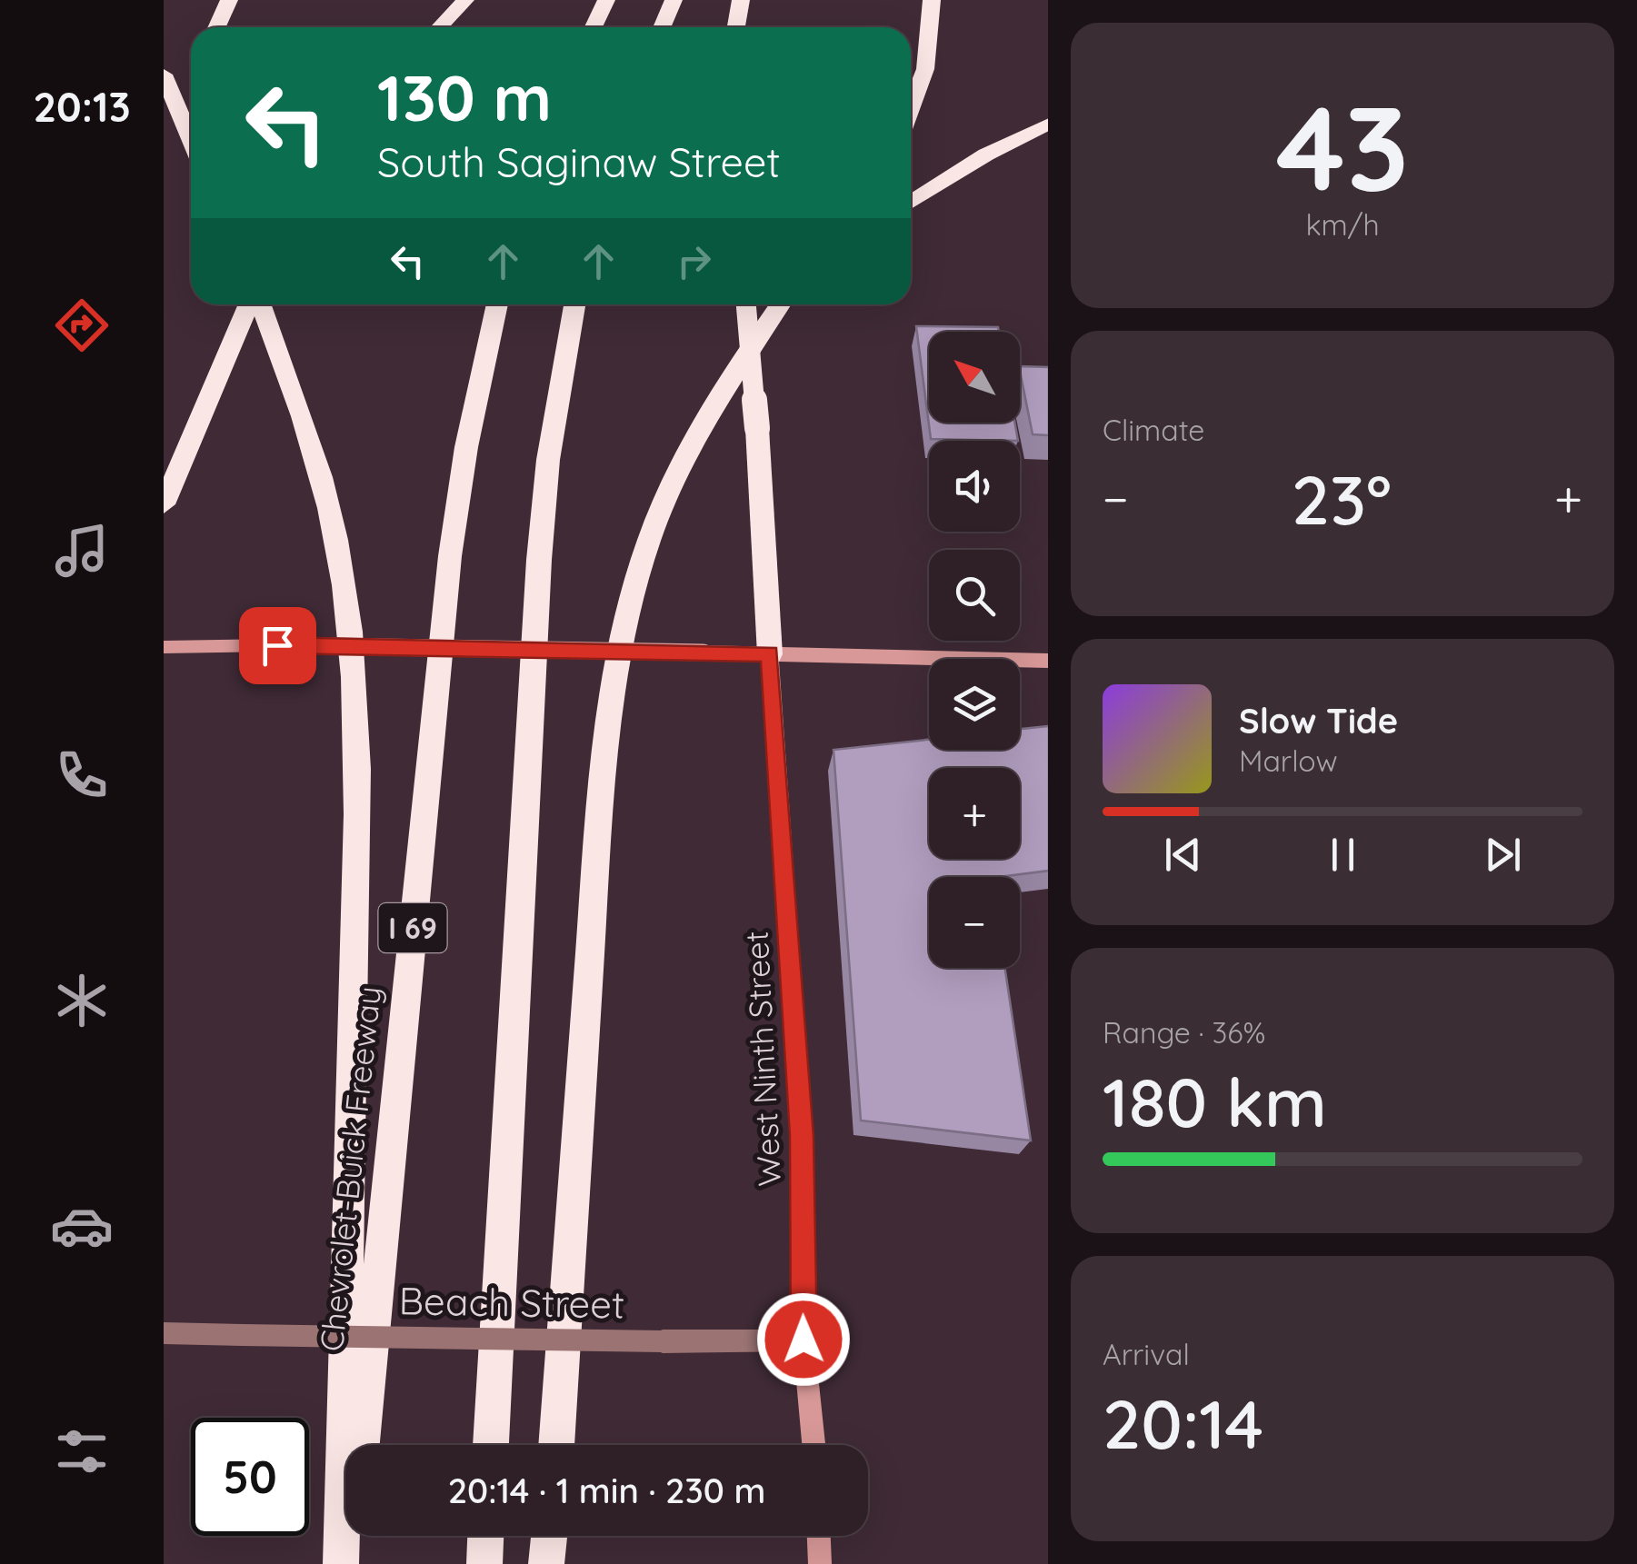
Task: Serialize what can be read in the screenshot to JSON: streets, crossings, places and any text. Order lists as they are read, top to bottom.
{
  "streets": {
    "highway": ["I 69", "Chevrolet-Buick Freeway"],
    "main road": ["West Ninth Street"],
    "street": ["Beach Street"]
  },
  "crossings": [
    ["West Ninth Street", "Beach Street"]
  ],
  "north": "top left",
  "page": {
    "tabs": "20:13",
    "tile": [
      ["43", "km/h"],
      "Climate",
      ["Range · 36%", "180 km"],
      ["Arrival", "20:14"]
    ],
    "turn": ["130 m", "South Saginaw Street"],
    "map_buttons": ["+", "−"],
    "heat": ["−", "23°", "+"],
    "song": ["Slow Tide", "Marlow"],
    "limit": "50",
    "trip": "20:14 · 1 min · 230 m"
  }
}
